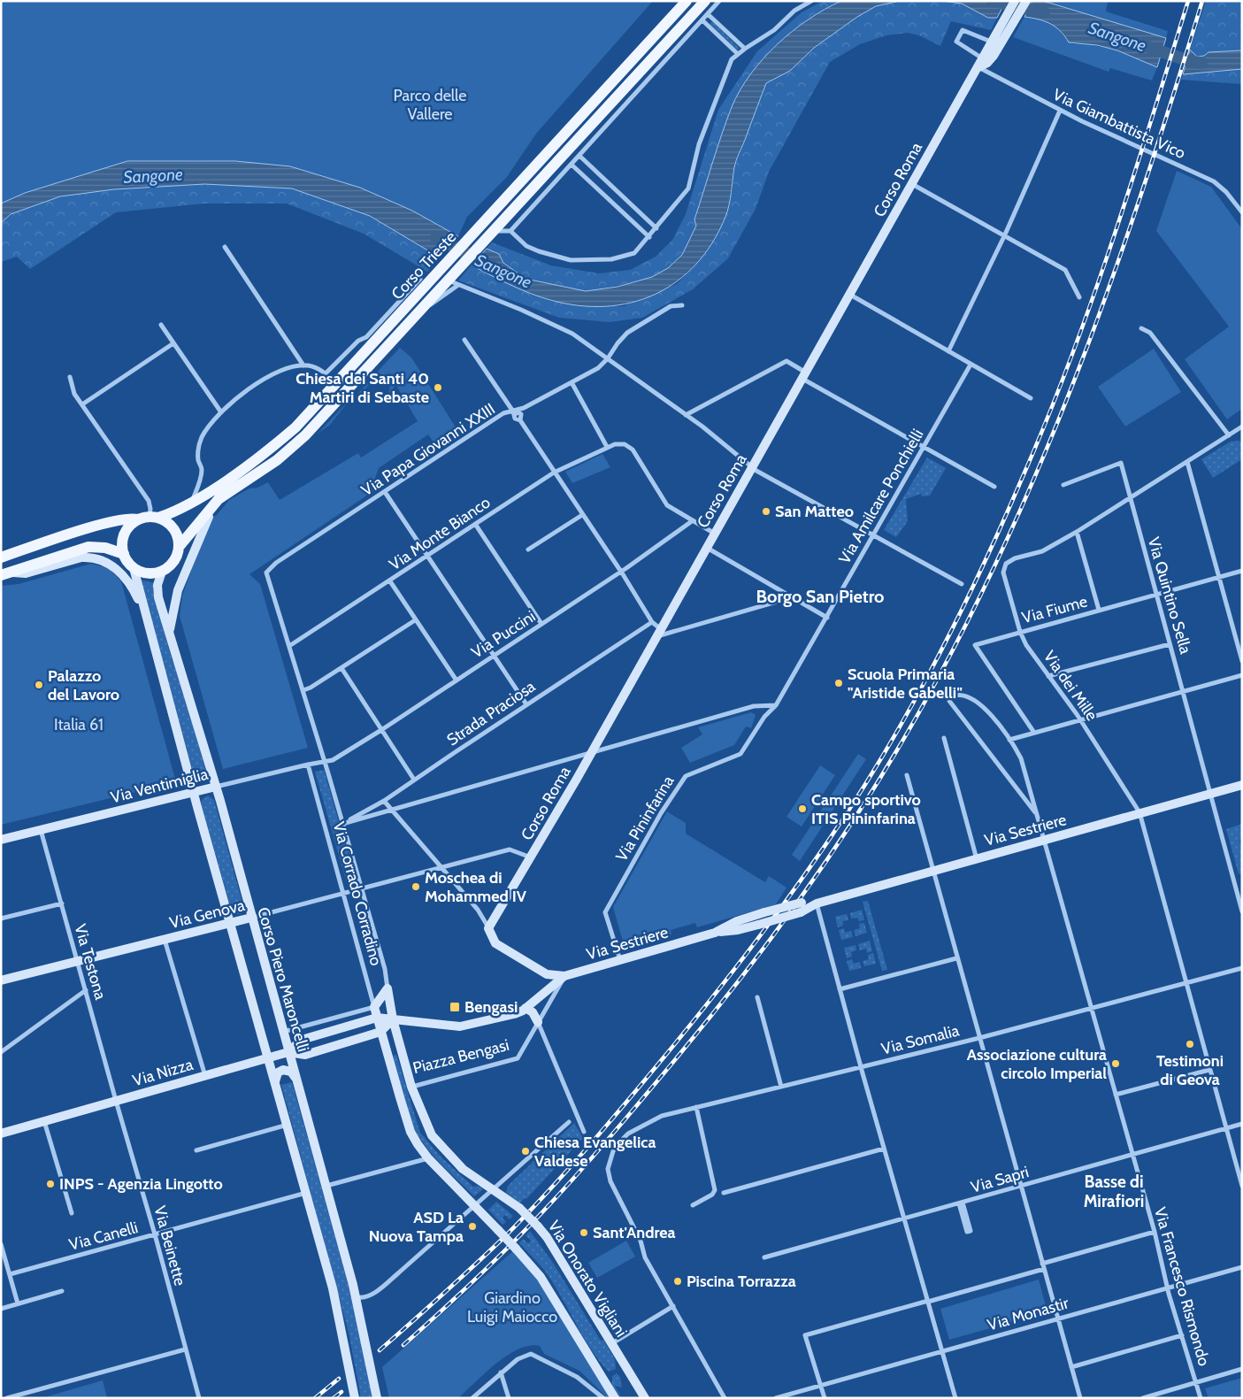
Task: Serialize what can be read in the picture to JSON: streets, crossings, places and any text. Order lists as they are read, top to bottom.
{
  "streets": {
    "main road": [
      "Corso Roma",
      "Corso Trieste",
      "Via Ventimiglia",
      "Via Sestriere",
      "Via Corrado Corradino",
      "Via Genova",
      "Corso Piero Maroncelli",
      "Piazza Bengasi",
      "Via Nizza",
      "Via Onorato Vigliani"
    ],
    "street": [
      "Via Giambattista Vico",
      "Via Papa Giovanni XXIII",
      "Via Amilcare Ponchielli",
      "Via Monte Bianco",
      "Via Quintino Sella",
      "Via Fiume",
      "Via Puccini",
      "Via dei Mille",
      "Strada Praciosa",
      "Via Pininfarina",
      "Via Testona",
      "Via Somalia",
      "Via Sapri",
      "Via Canelli",
      "Via Beinette",
      "Via Francesco Rismondo",
      "Via Monastir"
    ]
  },
  "crossings": [
    ["Via Giambattista Vico", "Corso Roma"],
    ["Corso Roma", "Via Sestriere"],
    ["Corso Roma", "Via Genova"],
    ["Corso Trieste", "Corso Piero Maroncelli"],
    ["Via Papa Giovanni XXIII", "Via Corrado Corradino"],
    ["Via Amilcare Ponchielli", "Via Pininfarina"],
    ["Via Monte Bianco", "Via Corrado Corradino"],
    ["Via Quintino Sella", "Via Fiume"],
    ["Via Quintino Sella", "Via Sestriere"],
    ["Via Fiume", "Via dei Mille"],
    ["Via Puccini", "Via Ventimiglia"],
    ["Via Puccini", "Via Corrado Corradino"],
    ["Via dei Mille", "Via Sestriere"],
    ["Via dei Mille", "Via Somalia"],
    ["Via dei Mille", "Via Sapri"],
    ["Strada Praciosa", "Via Corrado Corradino"],
    ["Via Ventimiglia", "Via Corrado Corradino"],
    ["Via Ventimiglia", "Via Testona"],
    ["Via Ventimiglia", "Corso Piero Maroncelli"],
    ["Via Pininfarina", "Via Sestriere"],
    ["Via Sestriere", "Piazza Bengasi"],
    ["Via Sestriere", "Via Francesco Rismondo"],
    ["Via Corrado Corradino", "Via Genova"],
    ["Via Corrado Corradino", "Piazza Bengasi"],
    ["Via Corrado Corradino", "Via Nizza"],
    ["Via Genova", "Via Testona"],
    ["Via Genova", "Corso Piero Maroncelli"],
    ["Via Testona", "Via Nizza"],
    ["Via Testona", "Via Beinette"],
    ["Corso Piero Maroncelli", "Via Nizza"],
    ["Via Somalia", "Via Francesco Rismondo"],
    ["Piazza Bengasi", "Via Nizza"],
    ["Piazza Bengasi", "Via Onorato Vigliani"],
    ["Via Nizza", "Via Beinette"],
    ["Via Sapri", "Via Francesco Rismondo"],
    ["Via Canelli", "Via Beinette"],
    ["Via Francesco Rismondo", "Via Monastir"]
  ],
  "districts": ["Borgo San Pietro", "Basse di Mirafiori"],
  "water": ["Sangone"],
  "parks": ["Parco delle Vallere", "Italia 61", "Giardino Luigi Maiocco"],
  "places": {
    "other": [
      "Chiesa dei Santi 40 Martiri di Sebaste",
      "San Matteo",
      "Scuola Primaria \"Aristide Gabelli\"",
      "Palazzo del Lavoro",
      "Campo sportivo ITIS Pininfarina",
      "Moschea di Mohammed IV",
      "Testimoni di Geova",
      "Associazione cultura circolo Imperial",
      "Chiesa Evangelica Valdese",
      "INPS - Agenzia Lingotto",
      "ASD La Nuova Tampa",
      "Sant'Andrea",
      "Piscina Torrazza"
    ],
    "transit": ["Bengasi"]
  }
}
